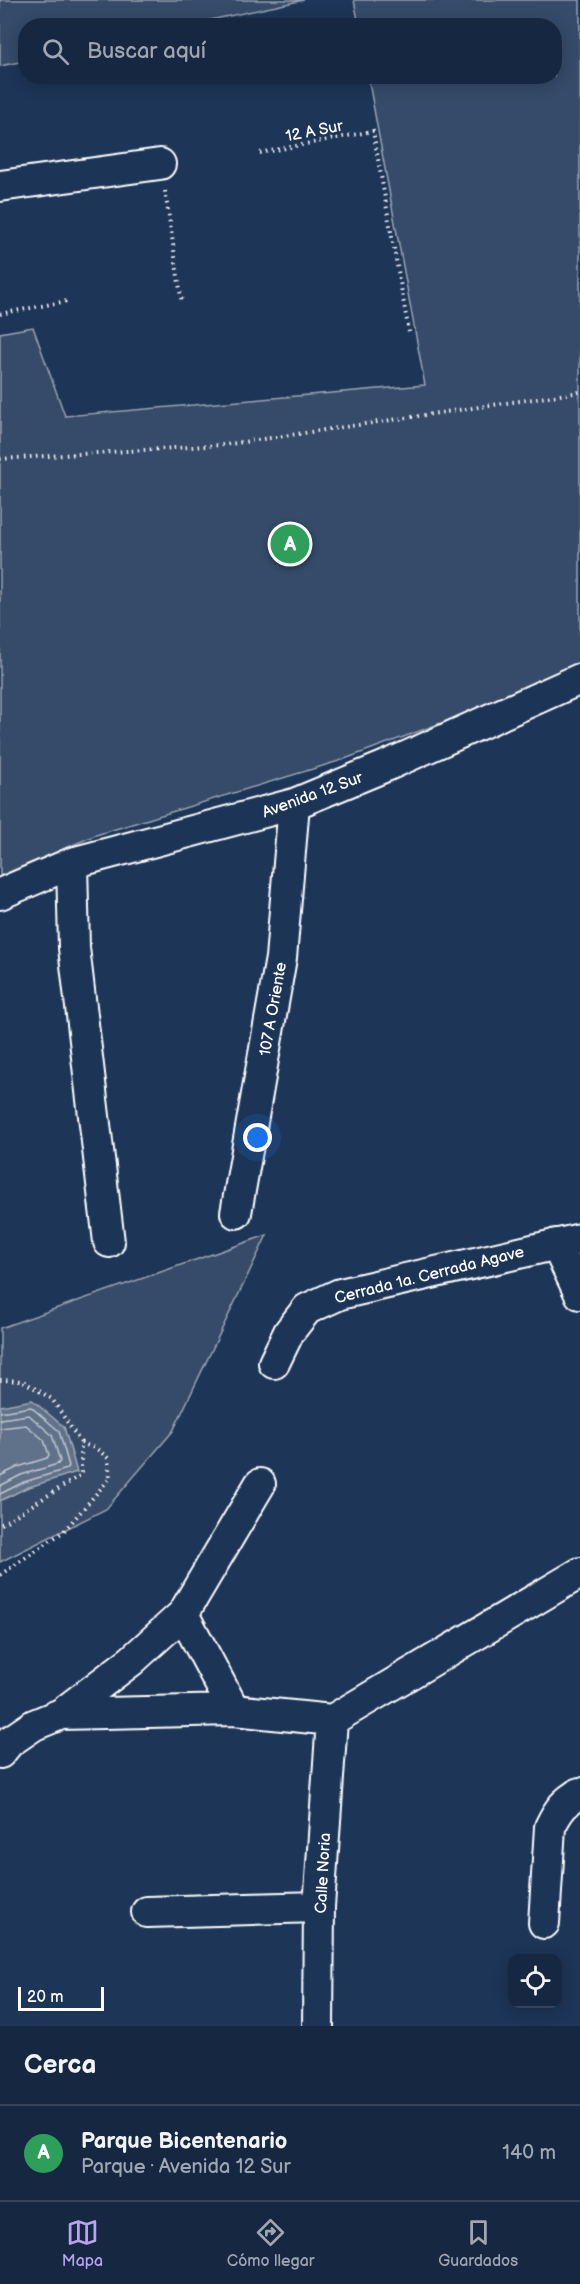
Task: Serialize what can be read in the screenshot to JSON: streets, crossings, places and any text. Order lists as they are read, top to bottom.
{
  "streets": {
    "street": [
      "Avenida 12 Sur",
      "107 A Oriente",
      "Cerrada 1a. Cerrada Agave",
      "Calle Noria"
    ],
    "path": ["12 A Sur"]
  },
  "crossings": [
    ["Avenida 12 Sur", "107 A Oriente"]
  ],
  "scale_bar": "20 m",
  "page": {
    "search": "Buscar aquí",
    "pins": "A",
    "scale": "20 m",
    "heading": "Cerca",
    "list": [
      {
        "mark": "A",
        "name": "Parque Bicentenario",
        "note": "Parque · Avenida 12 Sur",
        "value": "140 m"
      }
    ],
    "nav": ["Mapa", "Cómo llegar", "Guardados"]
  }
}
